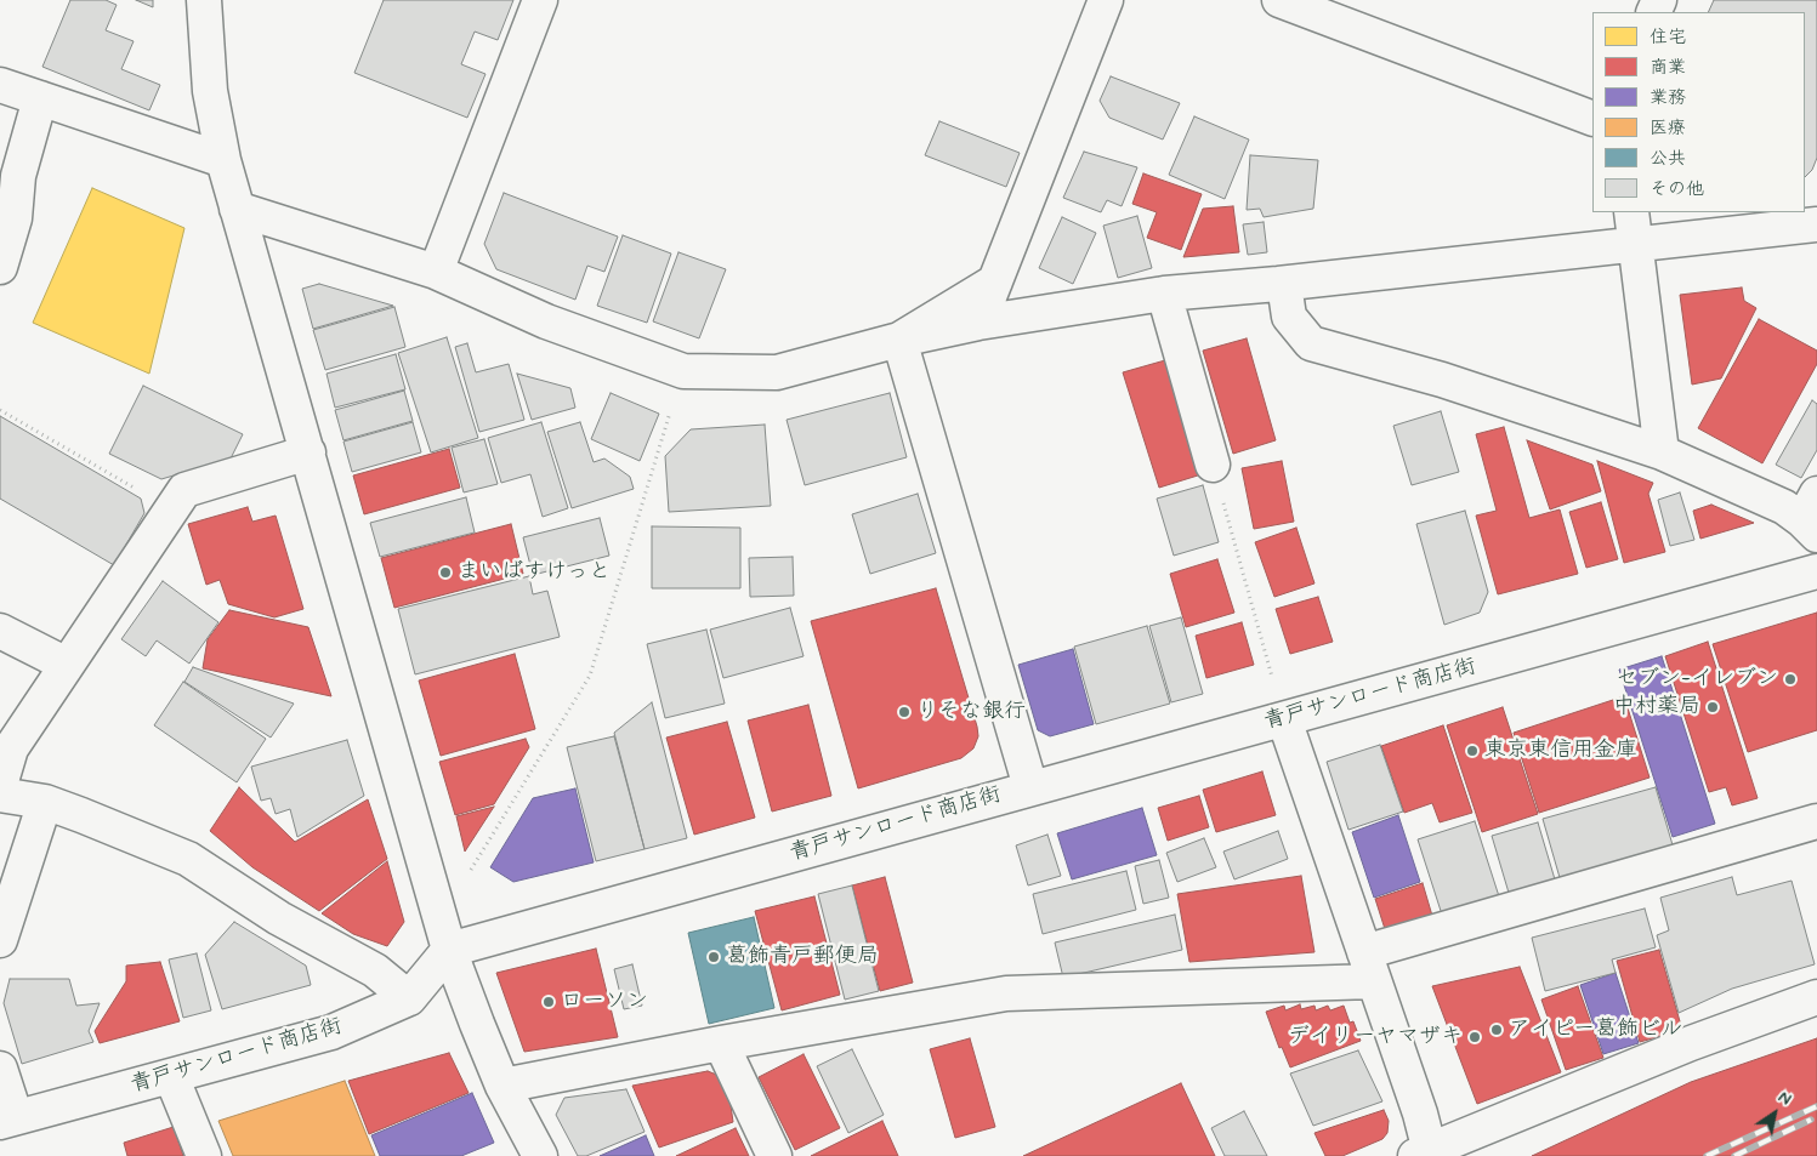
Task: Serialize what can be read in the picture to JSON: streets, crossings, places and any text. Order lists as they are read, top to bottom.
{
  "streets": {
    "street": ["青戸サンロード商店街"]
  },
  "places": [
    "まいばすけっと",
    "セブン-イレブン",
    "中村薬局",
    "りそな銀行",
    "東京東信用金庫",
    "葛飾青戸郵便局",
    "ローソン",
    "アイピー葛飾ビル",
    "デイリーヤマザキ"
  ],
  "legend": [
    "住宅",
    "商業",
    "業務",
    "医療",
    "公共",
    "その他"
  ],
  "north": "top right"
}
